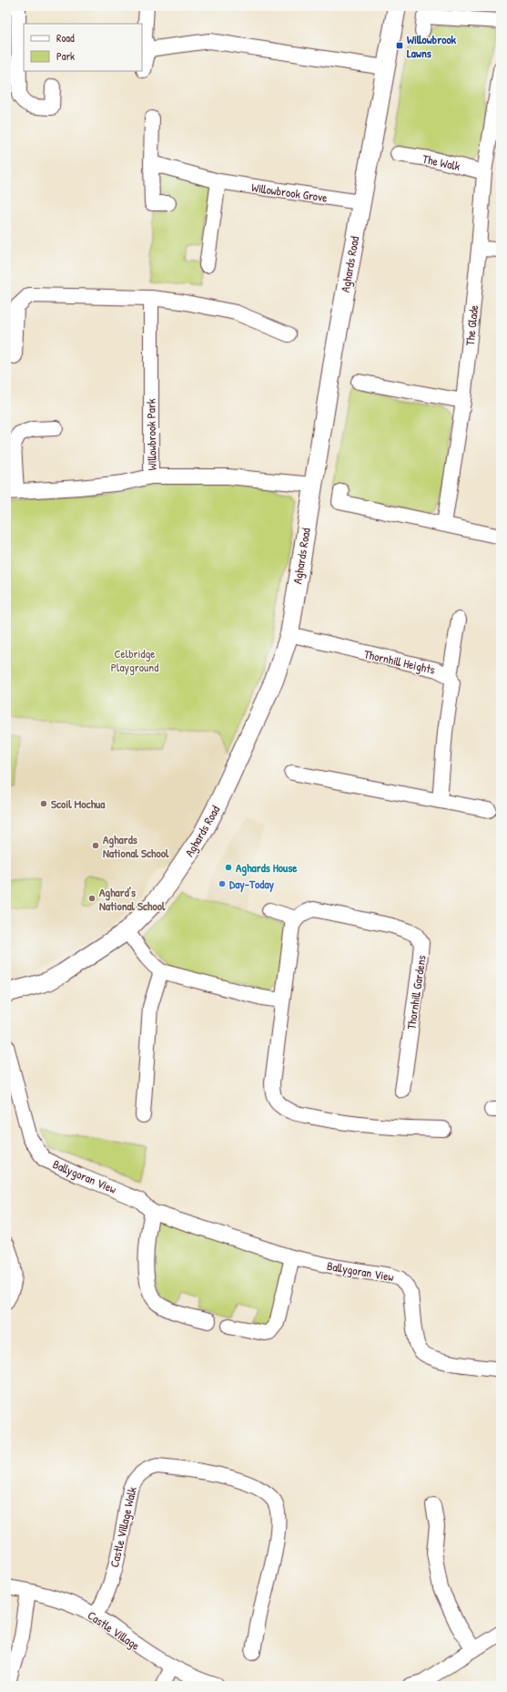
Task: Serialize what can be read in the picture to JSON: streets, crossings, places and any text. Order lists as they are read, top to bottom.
{
  "streets": {
    "street": [
      "The Walk",
      "Willowbrook Grove",
      "Aghards Road",
      "The Glade",
      "Willowbrook Park",
      "Thornhill Heights",
      "Thornhill Gardens",
      "Ballygoran View",
      "Castle Village Walk",
      "Castle Village"
    ]
  },
  "crossings": [
    ["Willowbrook Grove", "Aghards Road"],
    ["Aghards Road", "Willowbrook Park"],
    ["Aghards Road", "Thornhill Heights"],
    ["Castle Village Walk", "Castle Village"]
  ],
  "parks": ["Celbridge Playground"],
  "places": {
    "transit": ["Willowbrook Lawns"],
    "other": [
      "Scoil Mochua",
      "Aghards National School",
      "Aghards House",
      "Day-Today",
      "Aghard's National School"
    ]
  },
  "legend": ["Road", "Park"]
}
